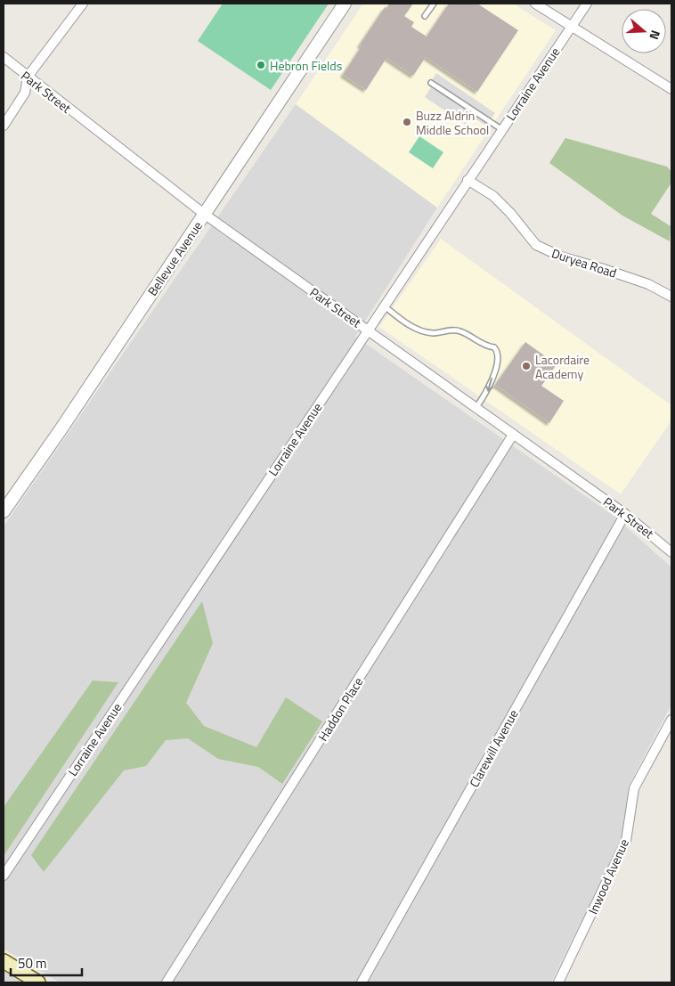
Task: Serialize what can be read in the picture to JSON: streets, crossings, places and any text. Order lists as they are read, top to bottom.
{
  "streets": {
    "street": [
      "Lorraine Avenue",
      "Park Street",
      "Bellevue Avenue",
      "Duryea Road",
      "Haddon Place",
      "Clarewill Avenue",
      "Inwood Avenue"
    ]
  },
  "crossings": [
    ["Lorraine Avenue", "Park Street"],
    ["Lorraine Avenue", "Duryea Road"],
    ["Park Street", "Bellevue Avenue"],
    ["Park Street", "Haddon Place"],
    ["Park Street", "Clarewill Avenue"]
  ],
  "places": ["Hebron Fields", "Buzz Aldrin Middle School", "Lacordaire Academy"],
  "scale_bar": "50 m",
  "north": "right"
}
